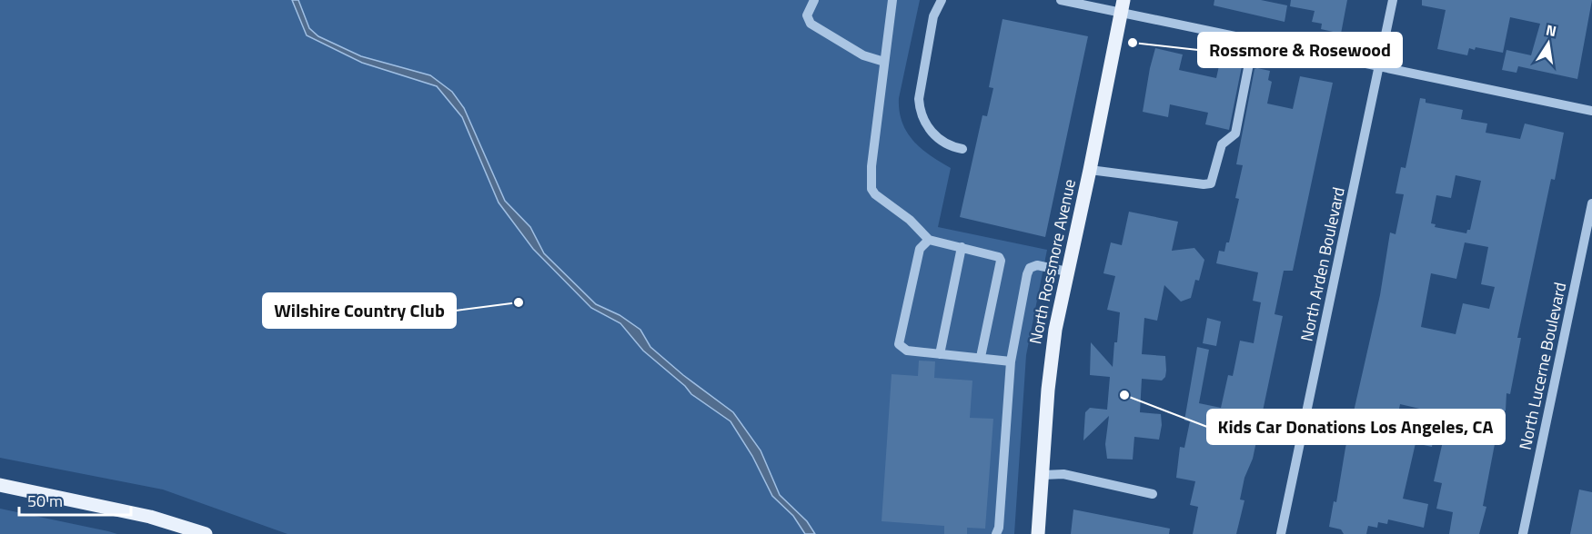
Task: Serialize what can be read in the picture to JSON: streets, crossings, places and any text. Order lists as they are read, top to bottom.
{
  "streets": {
    "main road": ["North Rossmore Avenue"],
    "street": ["North Arden Boulevard", "North Lucerne Boulevard"]
  },
  "places": ["Rossmore & Rosewood", "Wilshire Country Club", "Kids Car Donations Los Angeles, CA"],
  "scale_bar": "50 m",
  "north": "top"
}
